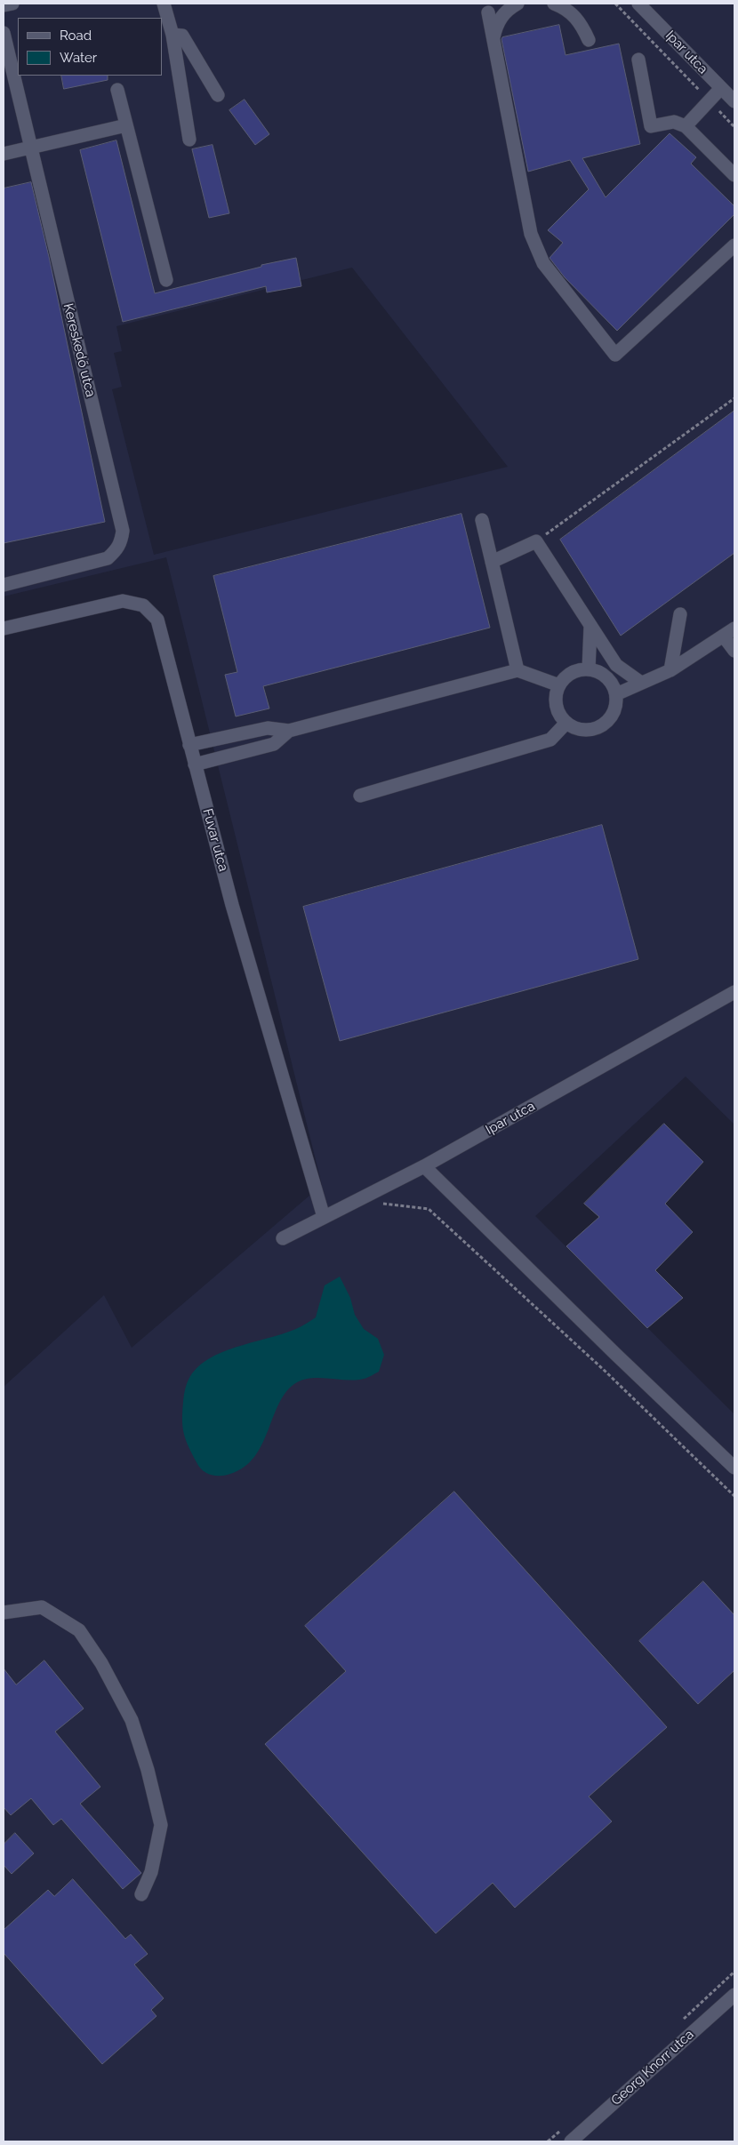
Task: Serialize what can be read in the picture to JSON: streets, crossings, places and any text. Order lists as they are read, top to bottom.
{
  "streets": {
    "street": [
      "Ipar utca",
      "Kereskedő utca",
      "Fuvar utca",
      "Georg Knorr utca"
    ]
  },
  "crossings": [
    ["Ipar utca", "Fuvar utca"]
  ],
  "legend": ["Road", "Water"]
}
